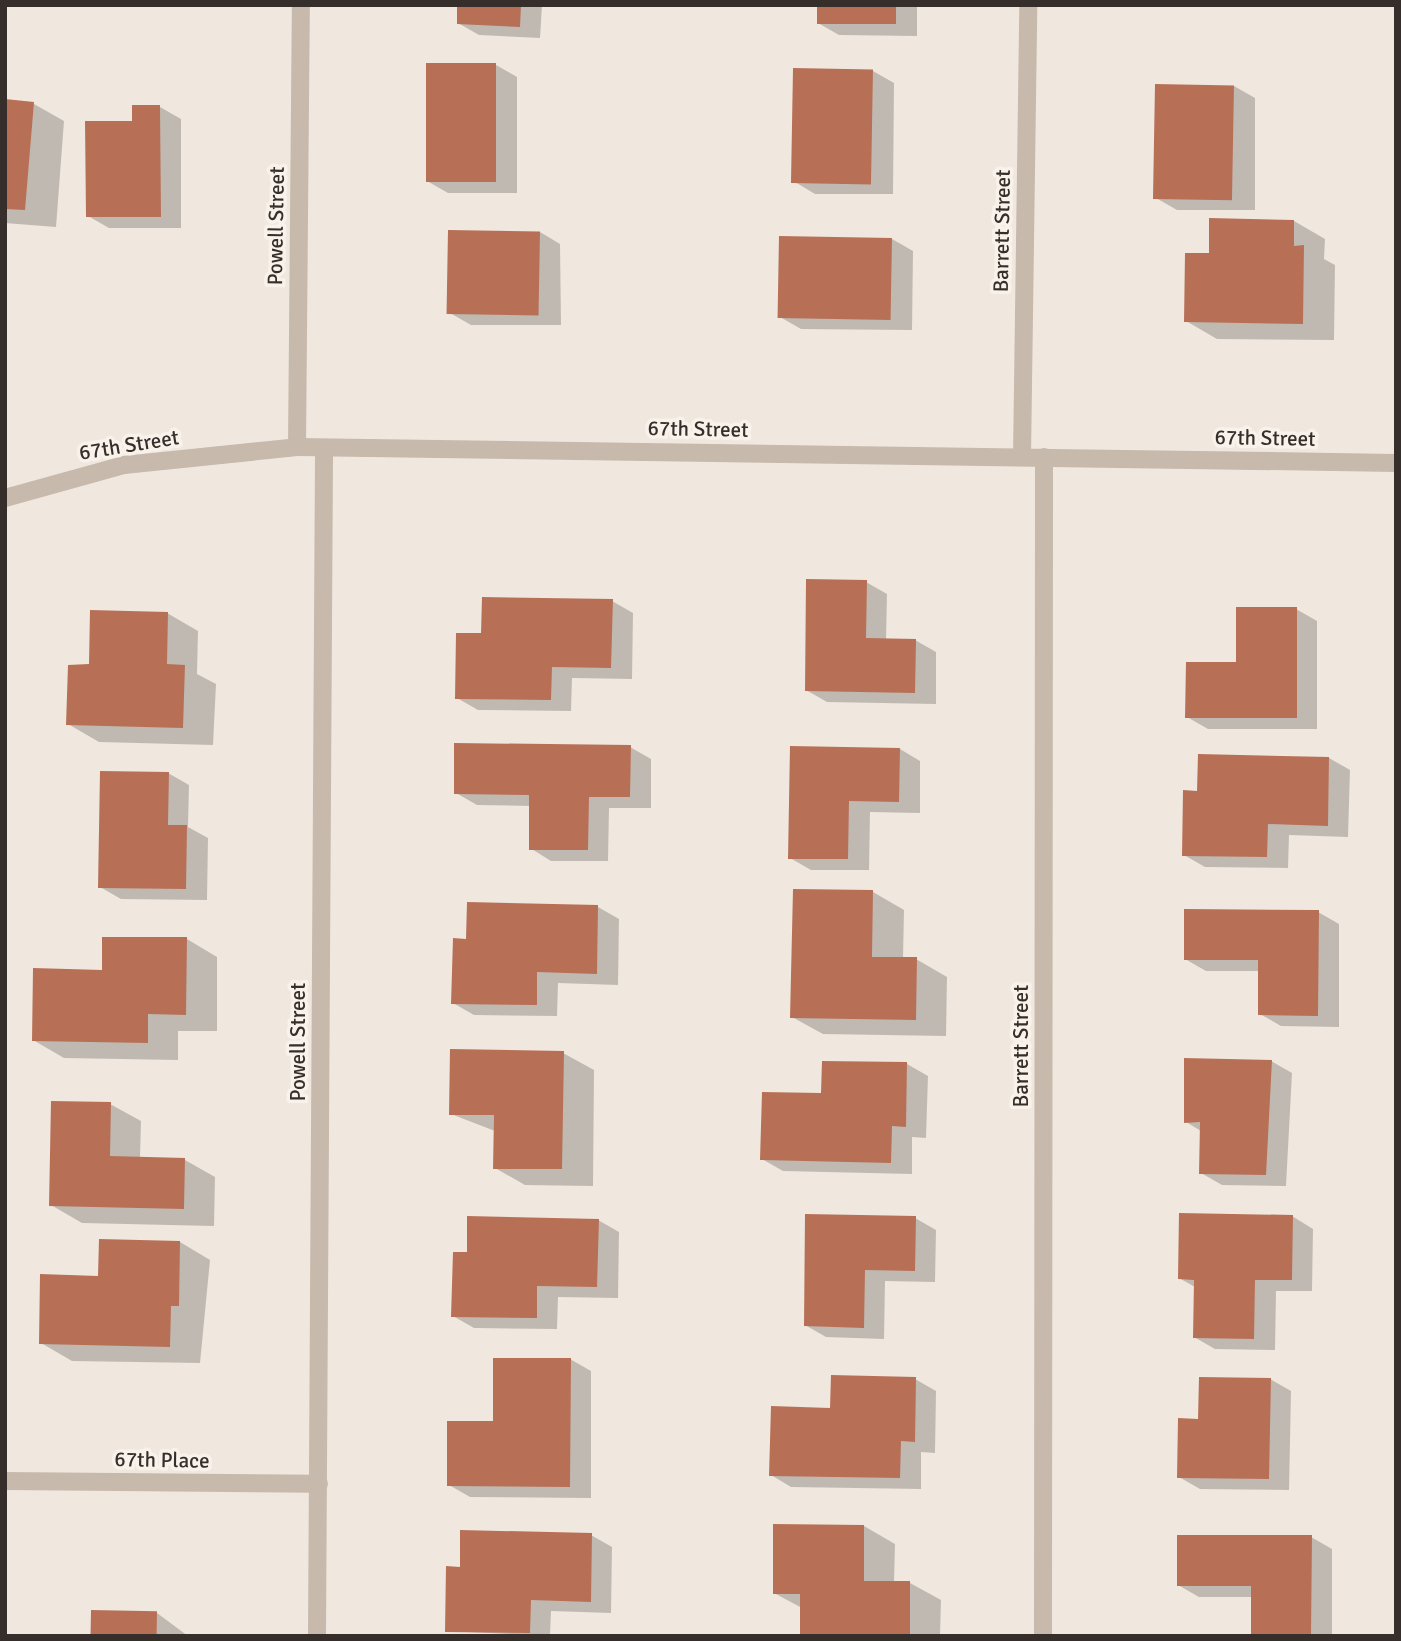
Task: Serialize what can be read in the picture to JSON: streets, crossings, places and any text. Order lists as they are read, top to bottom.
{
  "streets": {
    "street": [
      "Powell Street",
      "Barrett Street",
      "67th Street",
      "67th Place"
    ]
  },
  "crossings": [
    ["Powell Street", "67th Street"],
    ["Powell Street", "67th Place"],
    ["Barrett Street", "67th Street"]
  ]
}
